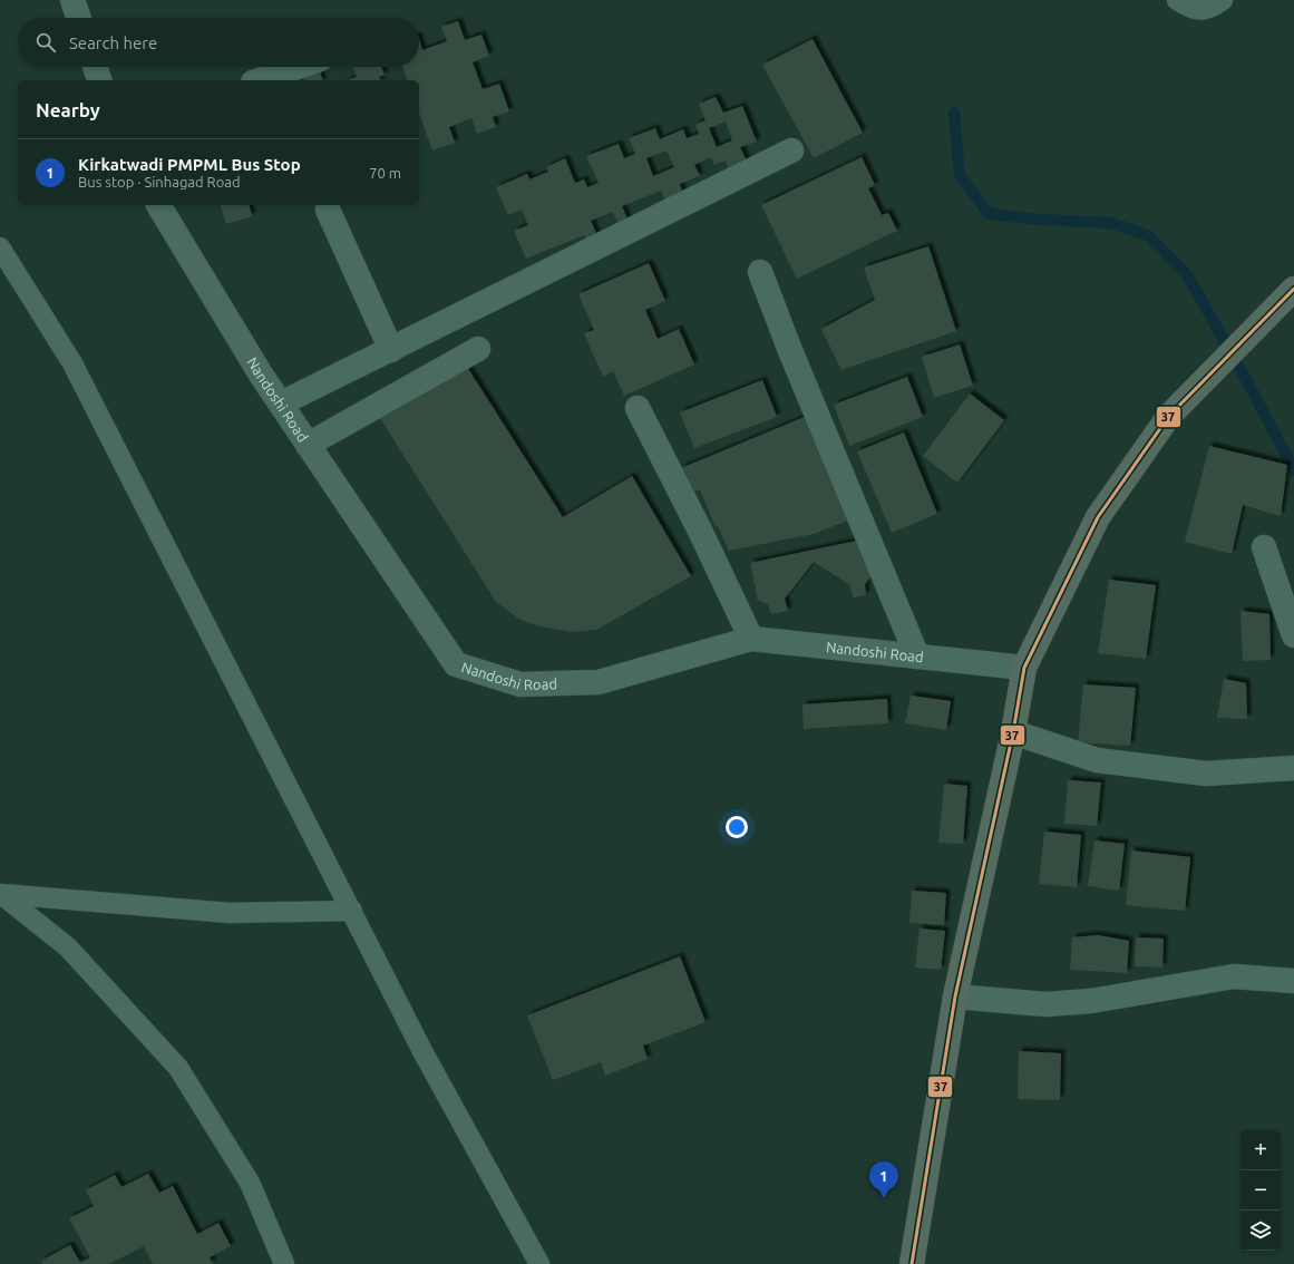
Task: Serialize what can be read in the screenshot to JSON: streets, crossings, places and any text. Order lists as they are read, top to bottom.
{
  "streets": {
    "street": ["Nandoshi Road"]
  },
  "lines": ["transit line 37"],
  "page": {
    "search": "Search here",
    "heading": "Nearby",
    "list": [
      {
        "mark": "1",
        "name": "Kirkatwadi PMPML Bus Stop",
        "note": "Bus stop · Sinhagad Road",
        "value": "70 m"
      }
    ],
    "map_buttons": ["+", "−"],
    "pins": "1"
  }
}
